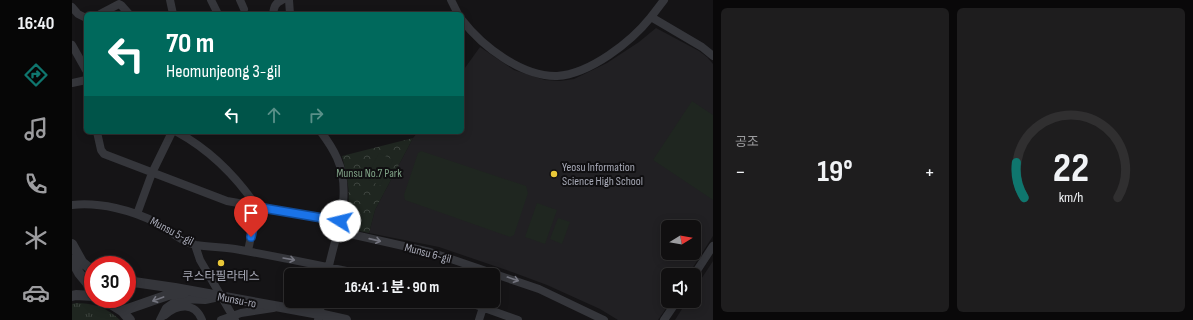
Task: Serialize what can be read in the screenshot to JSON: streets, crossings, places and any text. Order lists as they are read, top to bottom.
{
  "streets": {
    "street": ["Munsu 5-gil", "Munsu 6-gil", "Munsu-ro"]
  },
  "one_way": ["Munsu 6-gil"],
  "parks": ["Munsu No.7 Park"],
  "places": ["Yeosu Information Science High School", "쿠스타필라테스"],
  "north": "right",
  "page": {
    "tabs": "16:40",
    "tile": "공조",
    "turn": ["70 m", "Heomunjeong 3-gil"],
    "heat": ["−", "19°", "+"],
    "limit": "30",
    "trip": "16:41 · 1 분 · 90 m",
    "gauge": ["22", "km/h"]
  }
}
